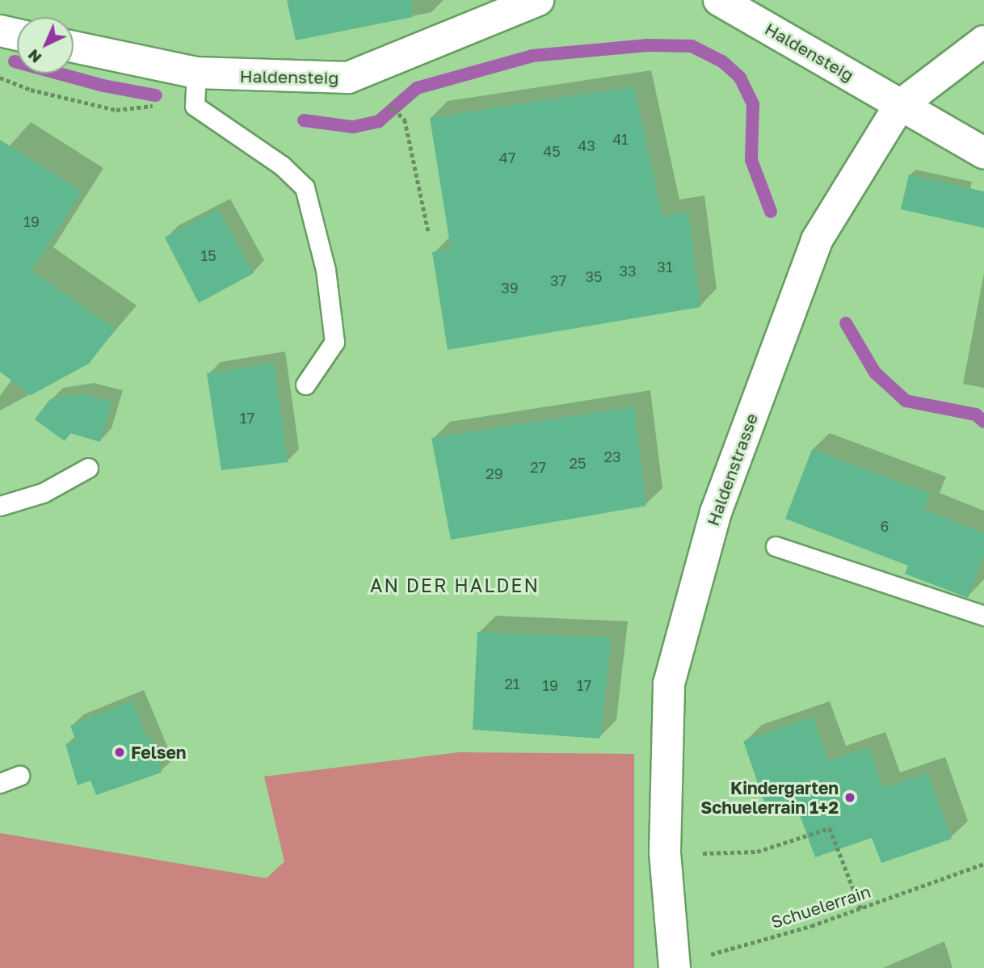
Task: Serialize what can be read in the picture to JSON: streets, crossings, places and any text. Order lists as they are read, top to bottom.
{
  "streets": {
    "street": ["Haldensteig", "Haldenstrasse"],
    "path": ["Schuelerrain"]
  },
  "crossings": [
    ["Haldensteig", "Haldenstrasse"],
    ["Haldenstrasse", "Schuelerrain"]
  ],
  "districts": ["AN DER HALDEN"],
  "places": ["Felsen", "Kindergarten Schuelerrain 1+2"],
  "house_numbers": [
    "41",
    "43",
    "45",
    "47",
    "19",
    "15",
    "31",
    "33",
    "35",
    "37",
    "39",
    "17",
    "23",
    "25",
    "27",
    "29",
    "6",
    "21",
    "19",
    "17"
  ],
  "north": "bottom left"
}
